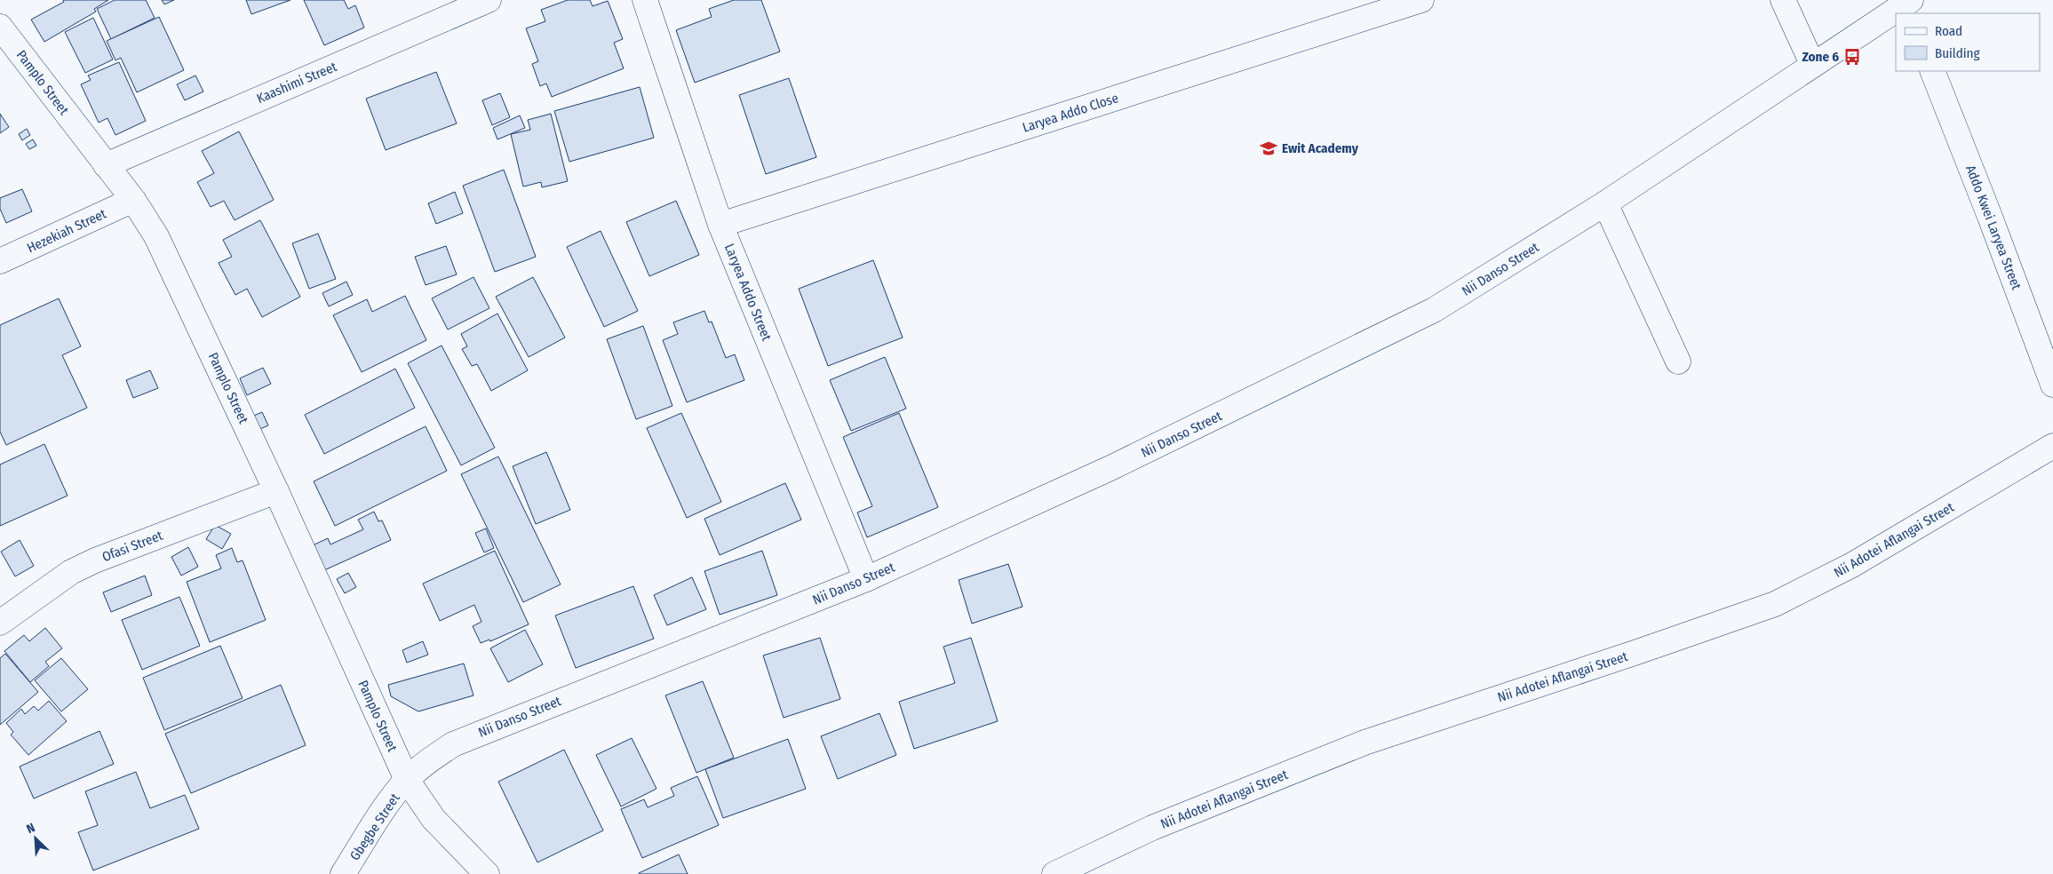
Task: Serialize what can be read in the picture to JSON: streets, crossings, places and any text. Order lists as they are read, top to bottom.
{
  "streets": {
    "street": [
      "Pamplo Street",
      "Kaashimi Street",
      "Laryea Addo Close",
      "Addo Kwei Laryea Street",
      "Hezekiah Street",
      "Nii Danso Street",
      "Laryea Addo Street",
      "Nii Adotei Aflangai Street",
      "Ofasi Street",
      "Gbegbe Street"
    ]
  },
  "crossings": [
    ["Pamplo Street", "Kaashimi Street"],
    ["Pamplo Street", "Hezekiah Street"],
    ["Pamplo Street", "Nii Danso Street"],
    ["Pamplo Street", "Ofasi Street"],
    ["Pamplo Street", "Gbegbe Street"],
    ["Laryea Addo Close", "Laryea Addo Street"],
    ["Nii Danso Street", "Laryea Addo Street"],
    ["Nii Danso Street", "Gbegbe Street"]
  ],
  "places": {
    "bus stop": ["Zone 6"],
    "school or university": ["Ewit Academy"]
  },
  "legend": ["Road", "Building"],
  "north": "top left"
}
